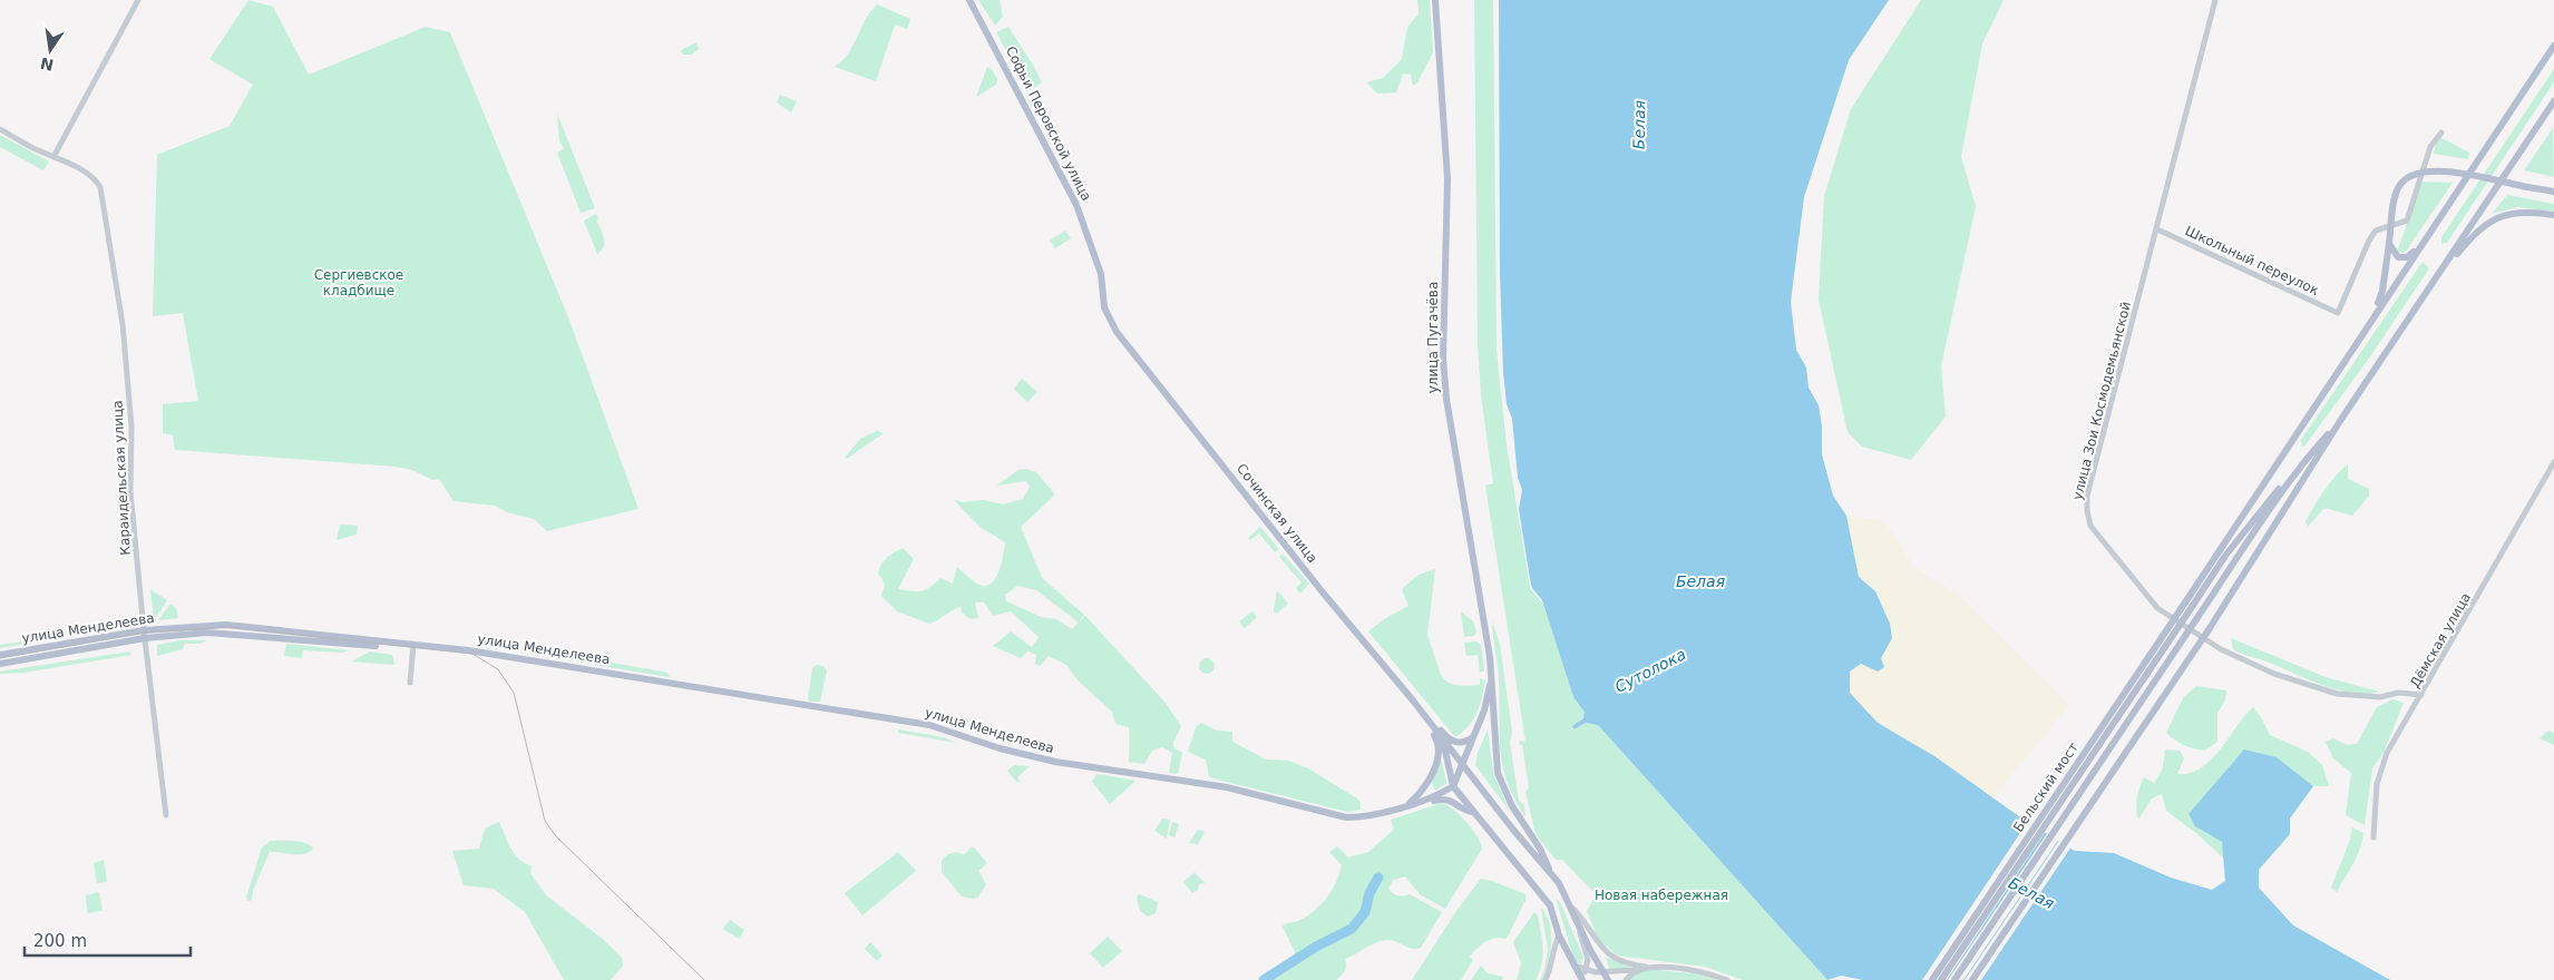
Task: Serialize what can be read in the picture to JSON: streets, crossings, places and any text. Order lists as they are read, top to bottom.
{
  "streets": {
    "main road": [
      "Софьи Перовской улица",
      "улица Пугачёва",
      "Сочинская улица",
      "улица Менделеева",
      "Бельский мост"
    ],
    "street": [
      "Школьный переулок",
      "улица Зои Космодемьянской",
      "Караидельская улица",
      "Дёмская улица"
    ]
  },
  "crossings": [
    ["Софьи Перовской улица", "Сочинская улица"],
    ["Школьный переулок", "улица Зои Космодемьянской"],
    ["улица Зои Космодемьянской", "Дёмская улица"],
    ["Караидельская улица", "улица Менделеева"],
    ["Сочинская улица", "улица Менделеева"]
  ],
  "water": ["Белая", "Сутолока"],
  "parks": ["Сергиевское кладбище", "Новая набережная"],
  "scale_bar": "200 m",
  "north": "bottom"
}
